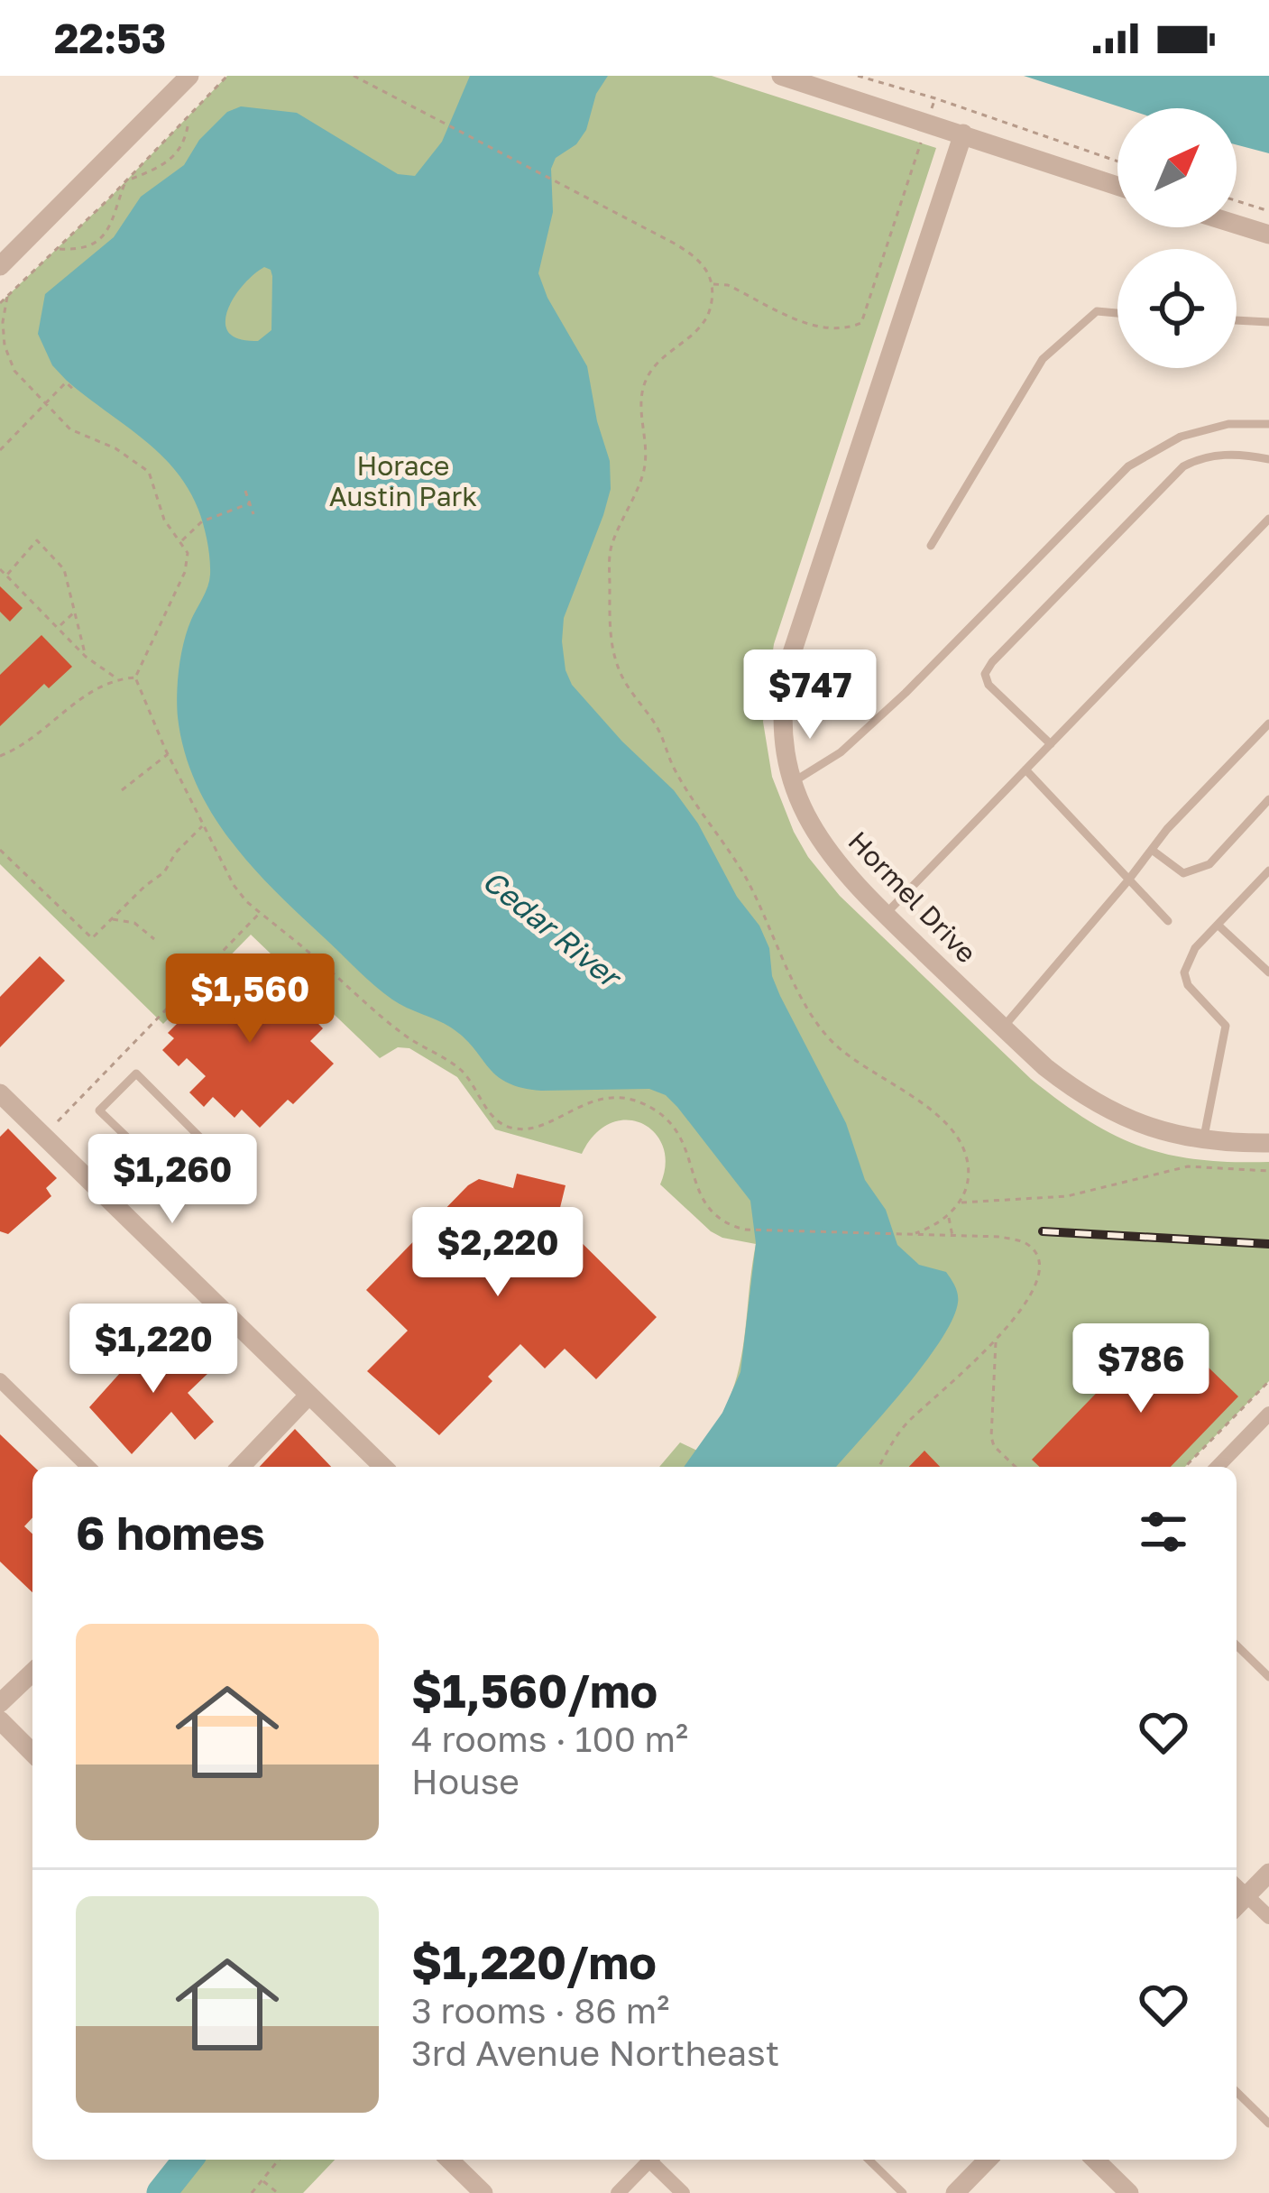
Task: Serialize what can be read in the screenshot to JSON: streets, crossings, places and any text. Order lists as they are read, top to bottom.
{
  "streets": {
    "street": ["Hormel Drive"]
  },
  "water": ["Cedar River"],
  "parks": ["Horace Austin Park"],
  "north": "top right",
  "page": {
    "status": "22:53",
    "price": [
      "$747",
      "$1,560",
      "$1,260",
      "$2,220",
      "$1,220",
      "$786"
    ],
    "heading": "6 homes",
    "list": [
      {
        "name": "$1,560/mo",
        "note": "4 rooms · 100 m² · House"
      },
      {
        "name": "$1,220/mo",
        "note": "3 rooms · 86 m² · 3rd Avenue Northeast"
      }
    ]
  }
}
